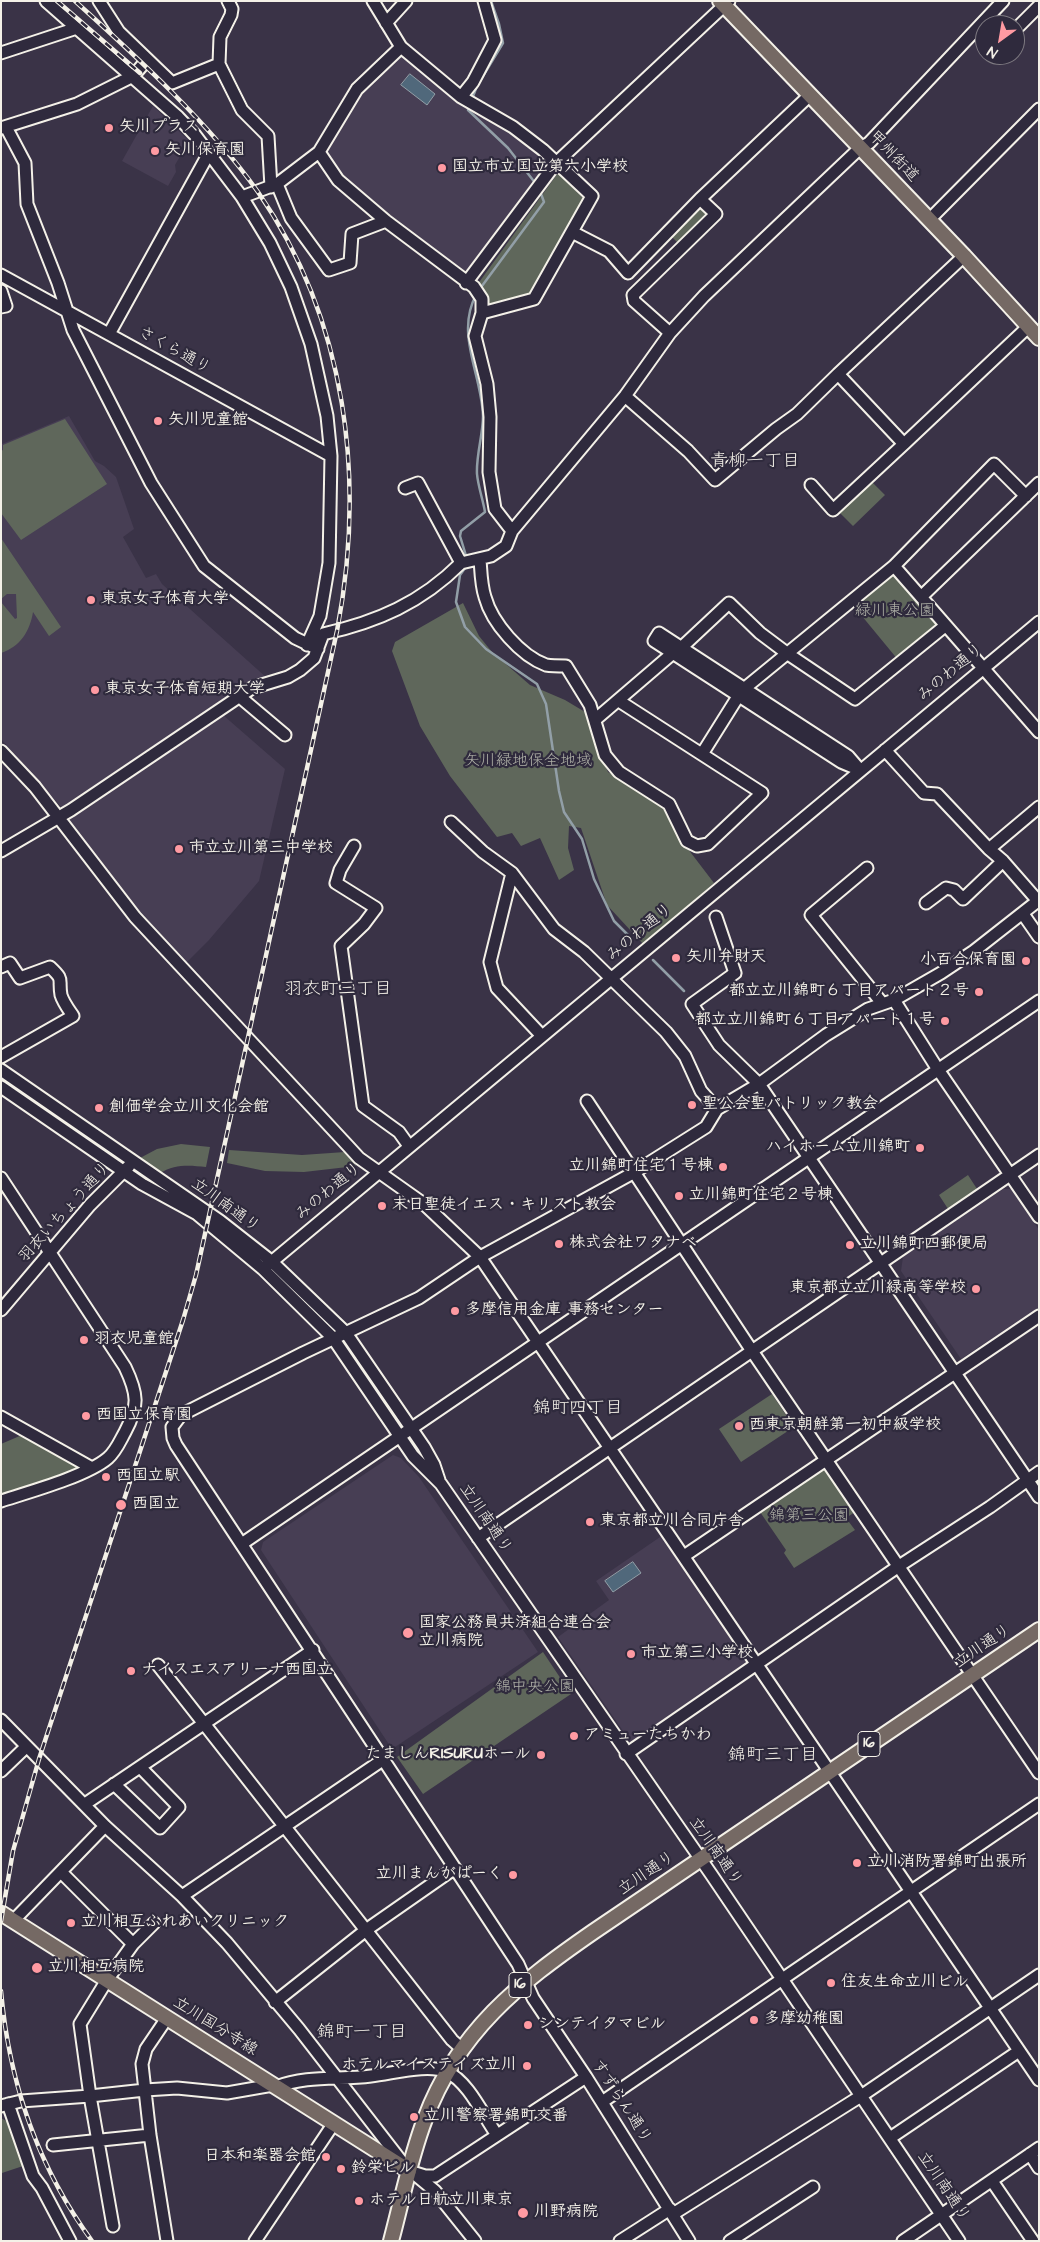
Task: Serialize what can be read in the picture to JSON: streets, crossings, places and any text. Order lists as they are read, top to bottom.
{
  "streets": {
    "main road": [
      "甲州街道",
      "立川通り",
      "16",
      "立川国分寺線"
    ],
    "street": [
      "さくら通り",
      "みのわ通り",
      "立川南通り",
      "羽衣いちょう通り",
      "すずらん通り"
    ]
  },
  "crossings": [
    ["みのわ通り", "立川南通り"],
    ["立川南通り", "羽衣いちょう通り"],
    ["立川南通り", "立川通り"],
    ["立川南通り", "すずらん通り"],
    ["立川通り", "立川国分寺線"],
    ["立川通り", "すずらん通り"]
  ],
  "districts": [
    "青柳一丁目",
    "羽衣町三丁目",
    "錦町四丁目",
    "錦町三丁目",
    "錦町一丁目"
  ],
  "parks": [
    "緑川東公園",
    "矢川緑地保全地域",
    "錦第三公園",
    "錦中央公園"
  ],
  "places": [
    "矢川プラス",
    "矢川保育園",
    "国立市立国立第六小学校",
    "矢川児童館",
    "東京女子体育大学",
    "東京女子体育短期大学",
    "市立立川第三中学校",
    "矢川弁財天",
    "小百合保育園",
    "都立立川錦町６丁目アパート２号",
    "都立立川錦町６丁目アパート１号",
    "聖公会聖パトリック教会",
    "創価学会立川文化会館",
    "ハイホーム立川錦町",
    "立川錦町住宅１号棟",
    "立川錦町住宅２号棟",
    "末日聖徒イエス・キリスト教会",
    "株式会社ワタナベ",
    "立川錦町四郵便局",
    "東京都立立川緑高等学校",
    "多摩信用金庫 事務センター",
    "羽衣児童館",
    "西国立保育園",
    "西東京朝鮮第一初中級学校",
    "西国立駅",
    "西国立",
    "東京都立川合同庁舎",
    "国家公務員共済組合連合会 立川病院",
    "市立第三小学校",
    "ナイスエスアリーナ西国立",
    "アミューたちかわ",
    "たましんRISURUホール",
    "立川消防署錦町出張所",
    "立川まんがぱーく",
    "立川相互ふれあいクリニック",
    "立川相互病院",
    "住友生命立川ビル",
    "多摩幼稚園",
    "シンテイタマビル",
    "ホテルマイステイズ立川",
    "立川警察署錦町交番",
    "日本和楽器会館",
    "鈴栄ビル",
    "ホテル日航立川東京",
    "川野病院"
  ],
  "north": "bottom left"
}
